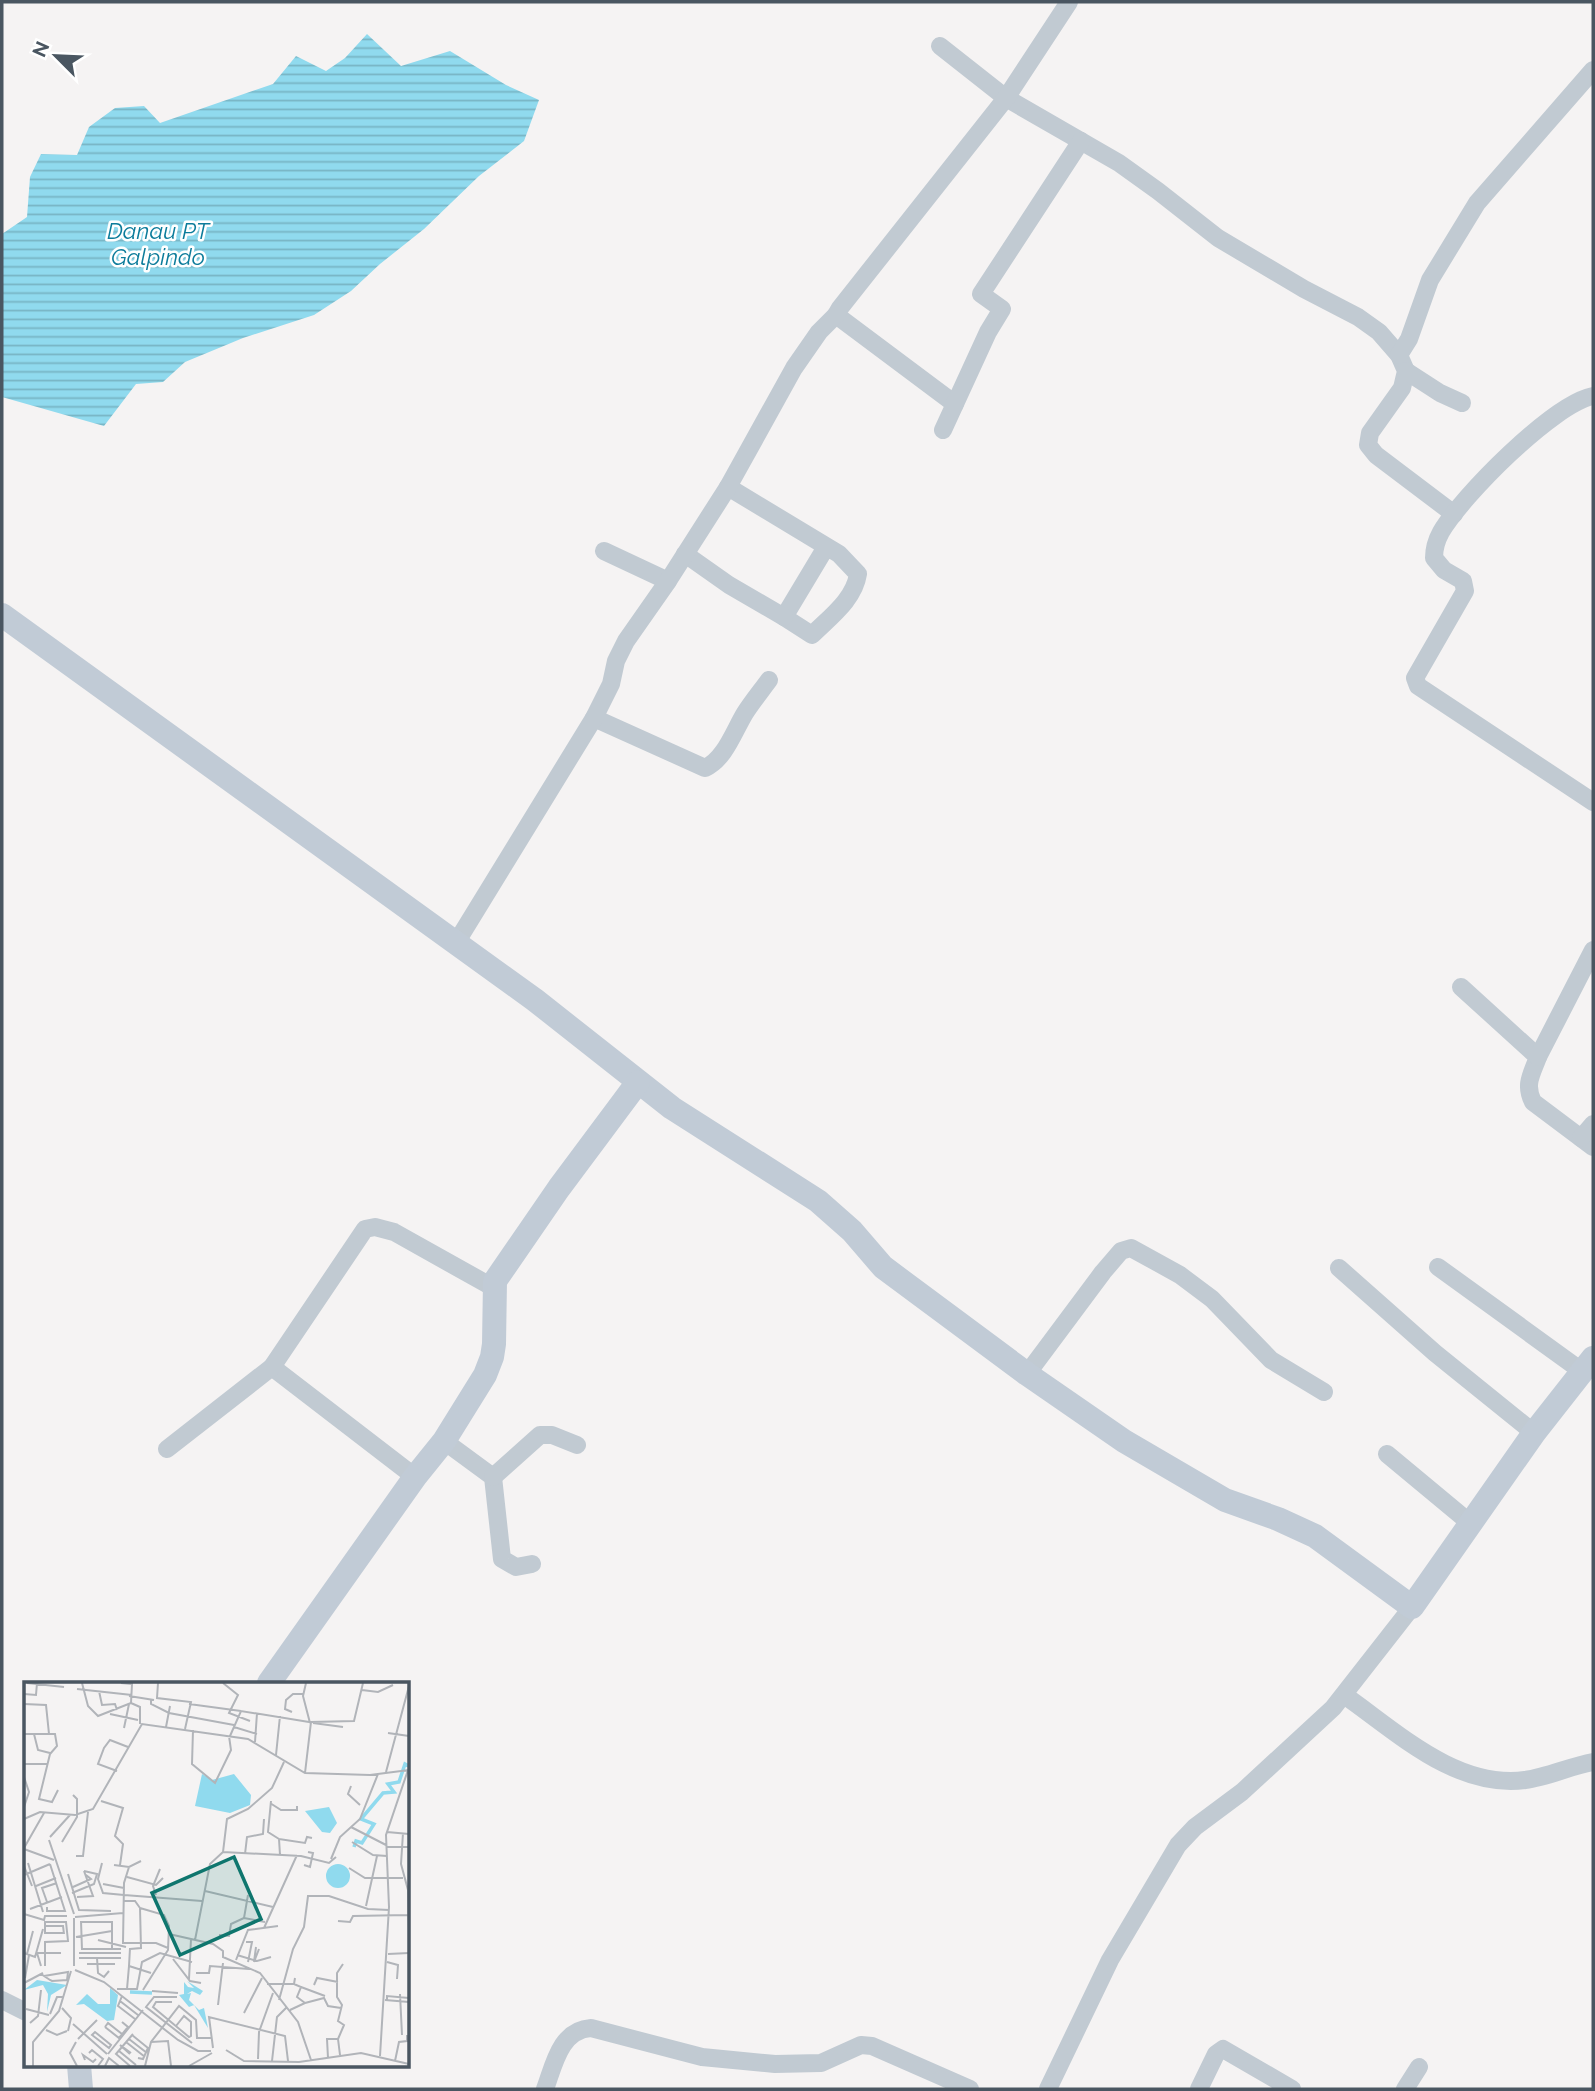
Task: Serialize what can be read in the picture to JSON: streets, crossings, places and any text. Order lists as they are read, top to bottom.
{
  "water": ["Danau PT Galpindo"],
  "north": "top left"
}
